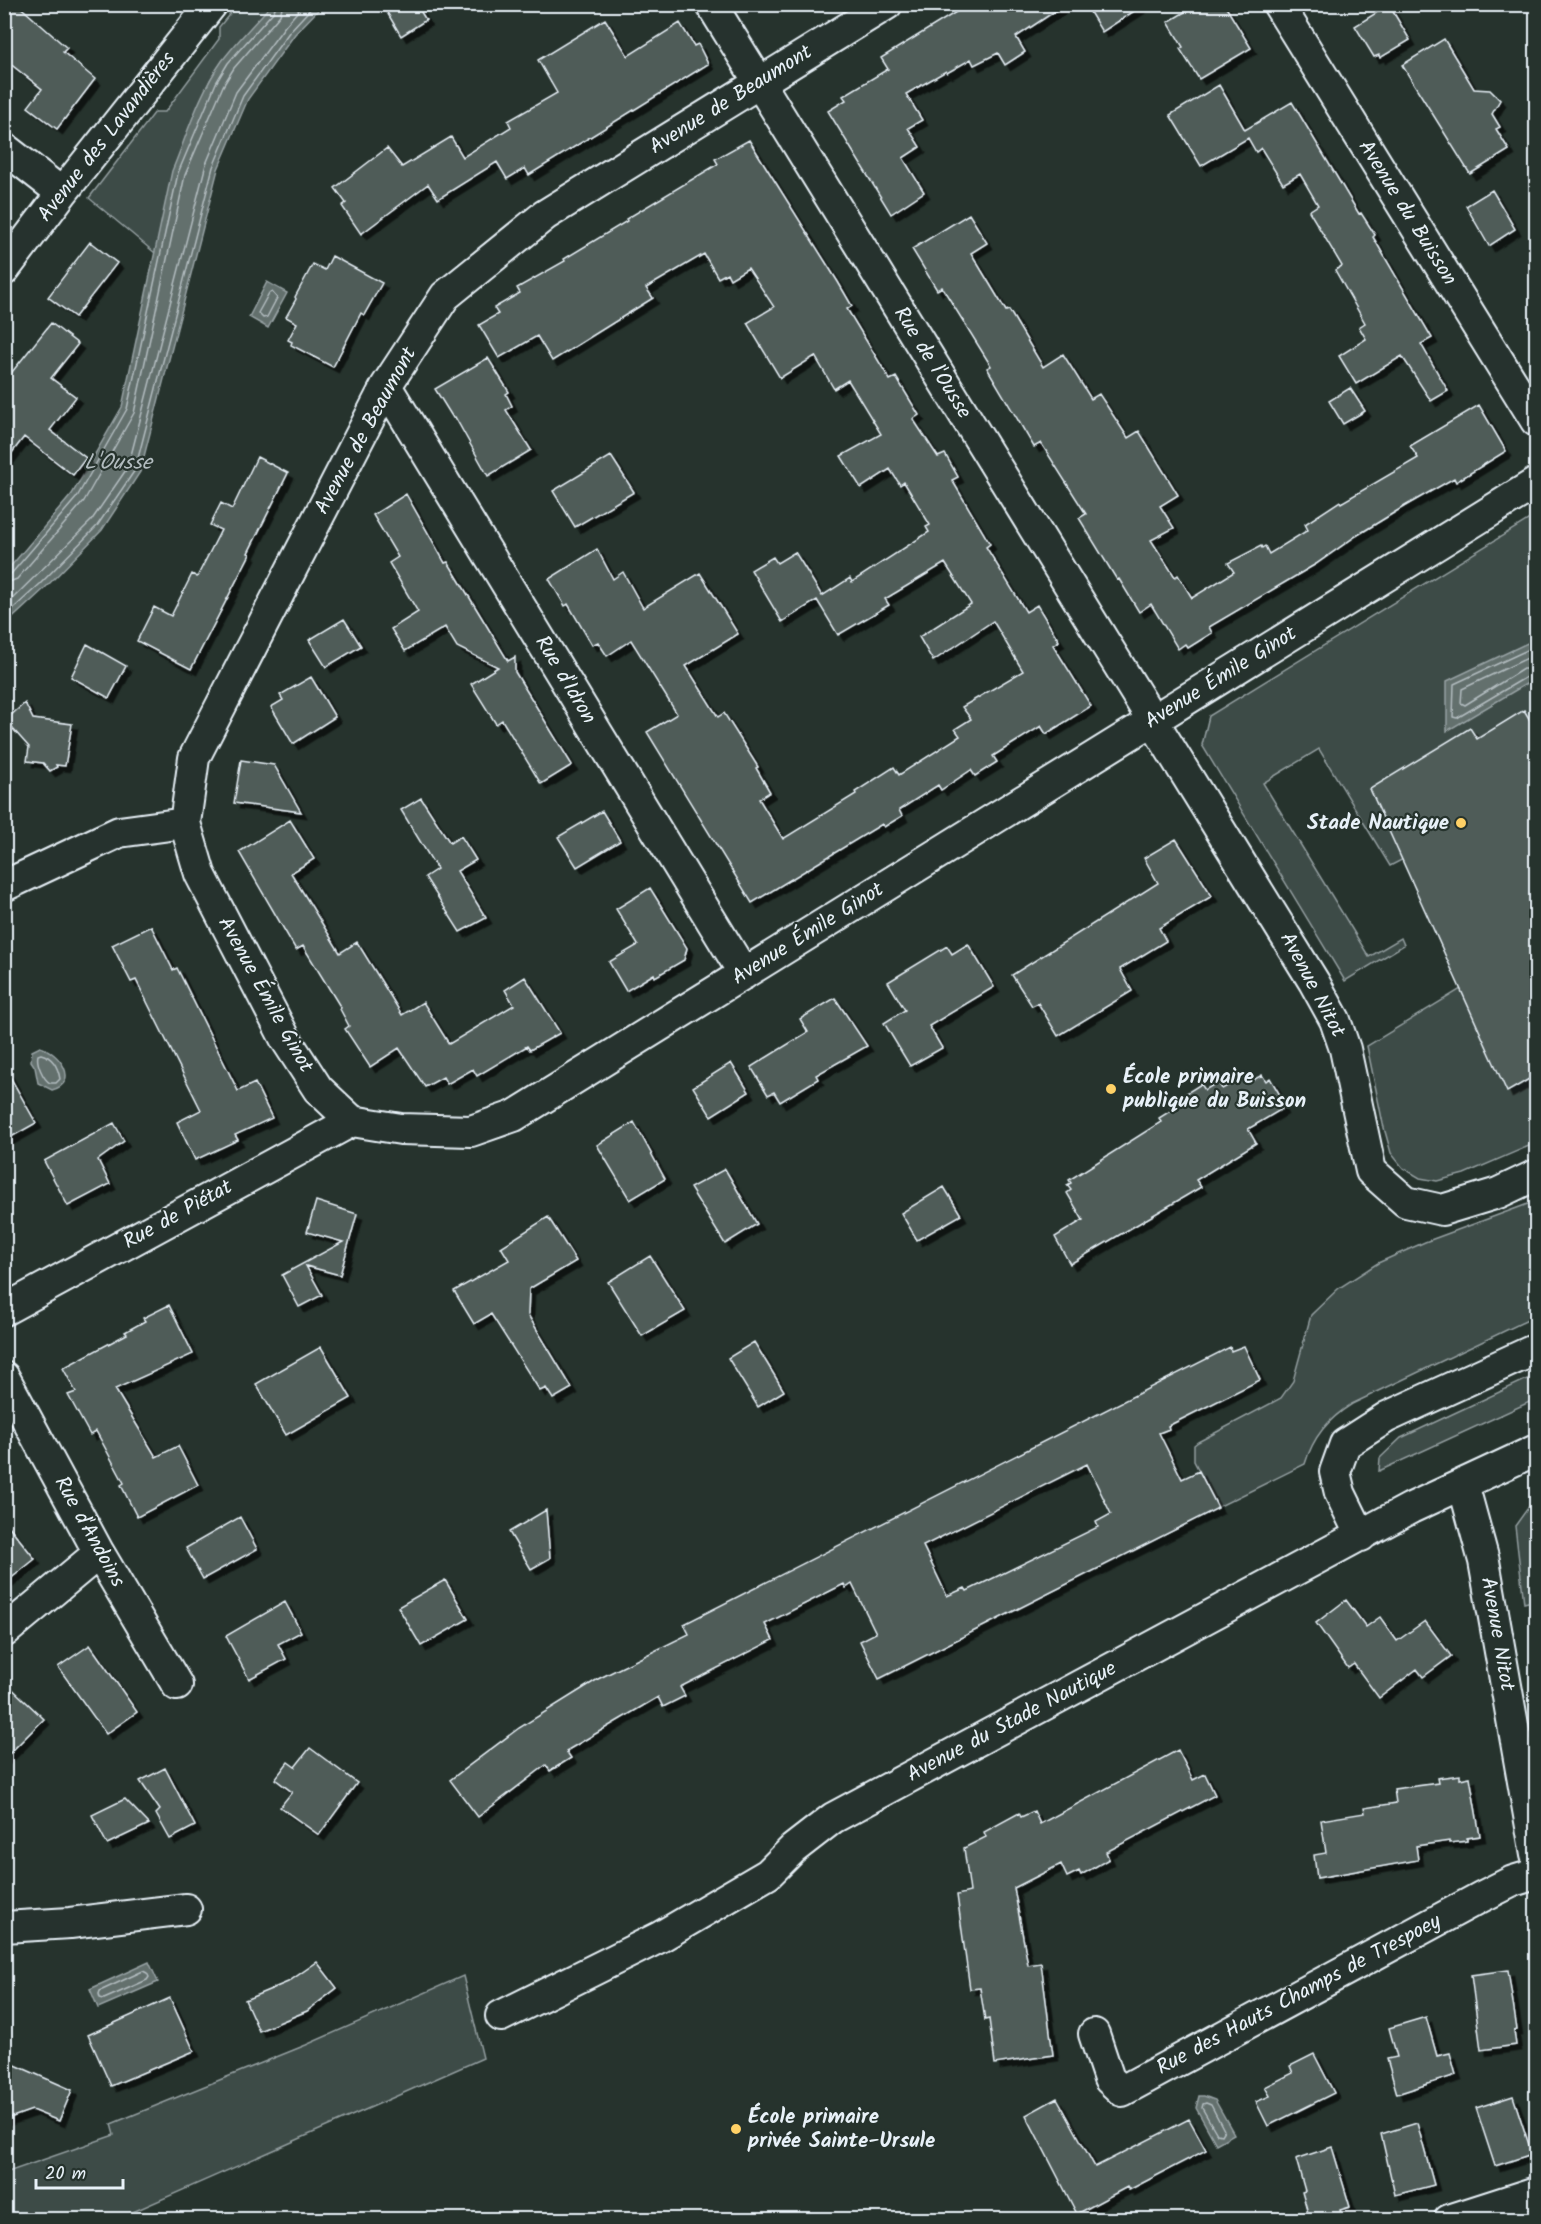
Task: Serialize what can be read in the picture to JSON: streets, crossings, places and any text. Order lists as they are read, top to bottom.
{
  "streets": {
    "street": [
      "Avenue de Beaumont",
      "Avenue des Lavandières",
      "Avenue du Buisson",
      "Rue de l'Ousse",
      "Avenue Émile Ginot",
      "Rue d'Idron",
      "Avenue Nitot",
      "Rue de Piétat",
      "Rue d'Andoins",
      "Avenue du Stade Nautique",
      "Rue des Hauts Champs de Trespoey"
    ]
  },
  "crossings": [
    ["Avenue de Beaumont", "Rue de l'Ousse"],
    ["Avenue de Beaumont", "Avenue Émile Ginot"],
    ["Avenue de Beaumont", "Rue d'Idron"],
    ["Rue de l'Ousse", "Avenue Émile Ginot"],
    ["Rue de l'Ousse", "Avenue Nitot"],
    ["Avenue Émile Ginot", "Rue d'Idron"],
    ["Avenue Émile Ginot", "Avenue Nitot"],
    ["Avenue Émile Ginot", "Rue de Piétat"],
    ["Avenue Nitot", "Avenue du Stade Nautique"]
  ],
  "water": ["L'Ousse"],
  "places": ["Stade Nautique", "École primaire publique du Buisson", "École primaire privée Sainte-Ursule"],
  "scale_bar": "20 m"
}
